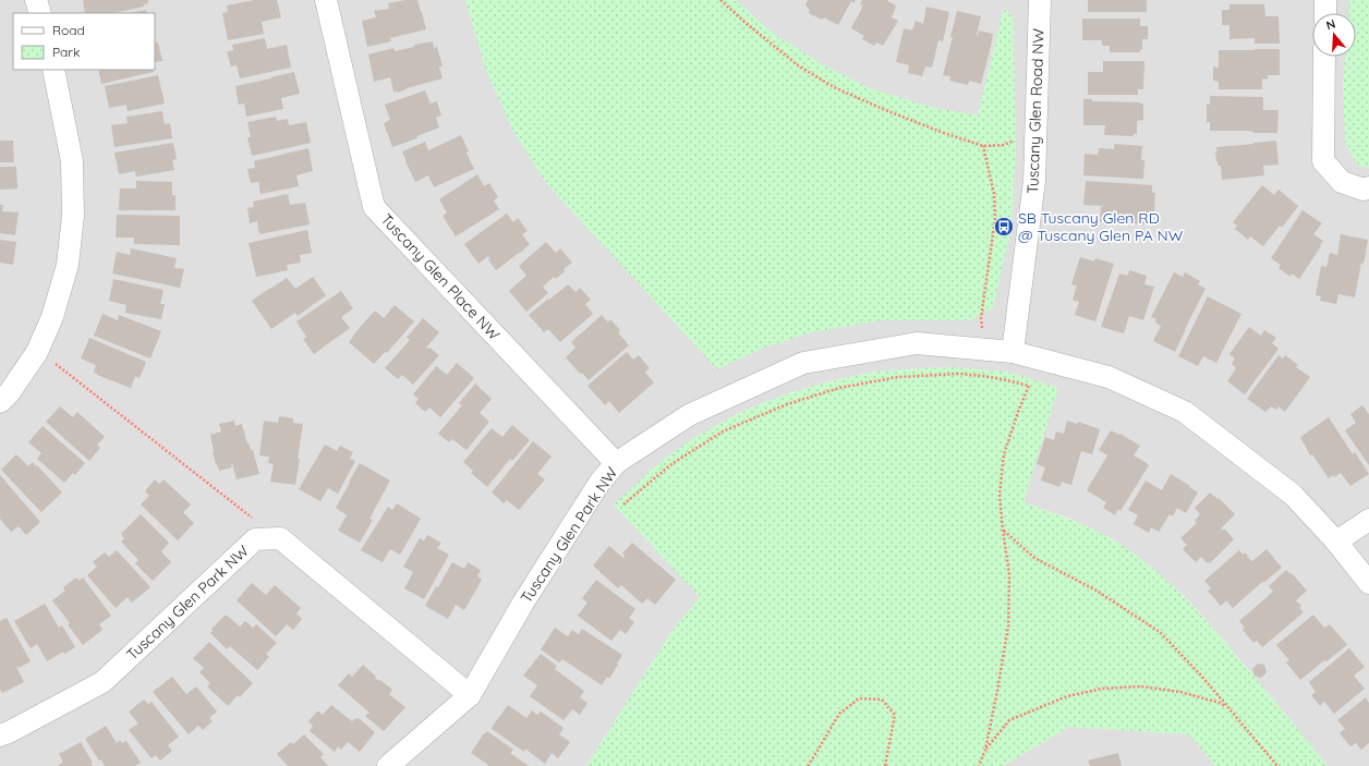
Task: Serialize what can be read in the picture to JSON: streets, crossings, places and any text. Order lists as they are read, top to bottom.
{
  "streets": {
    "street": ["Tuscany Glen Road NW", "Tuscany Glen Place NW", "Tuscany Glen Park NW"]
  },
  "crossings": [
    ["Tuscany Glen Road NW", "Tuscany Glen Park NW"],
    ["Tuscany Glen Place NW", "Tuscany Glen Park NW"]
  ],
  "places": {
    "bus stop": ["SB Tuscany Glen RD @ Tuscany Glen PA NW"]
  },
  "legend": ["Road", "Park"],
  "north": "top"
}
